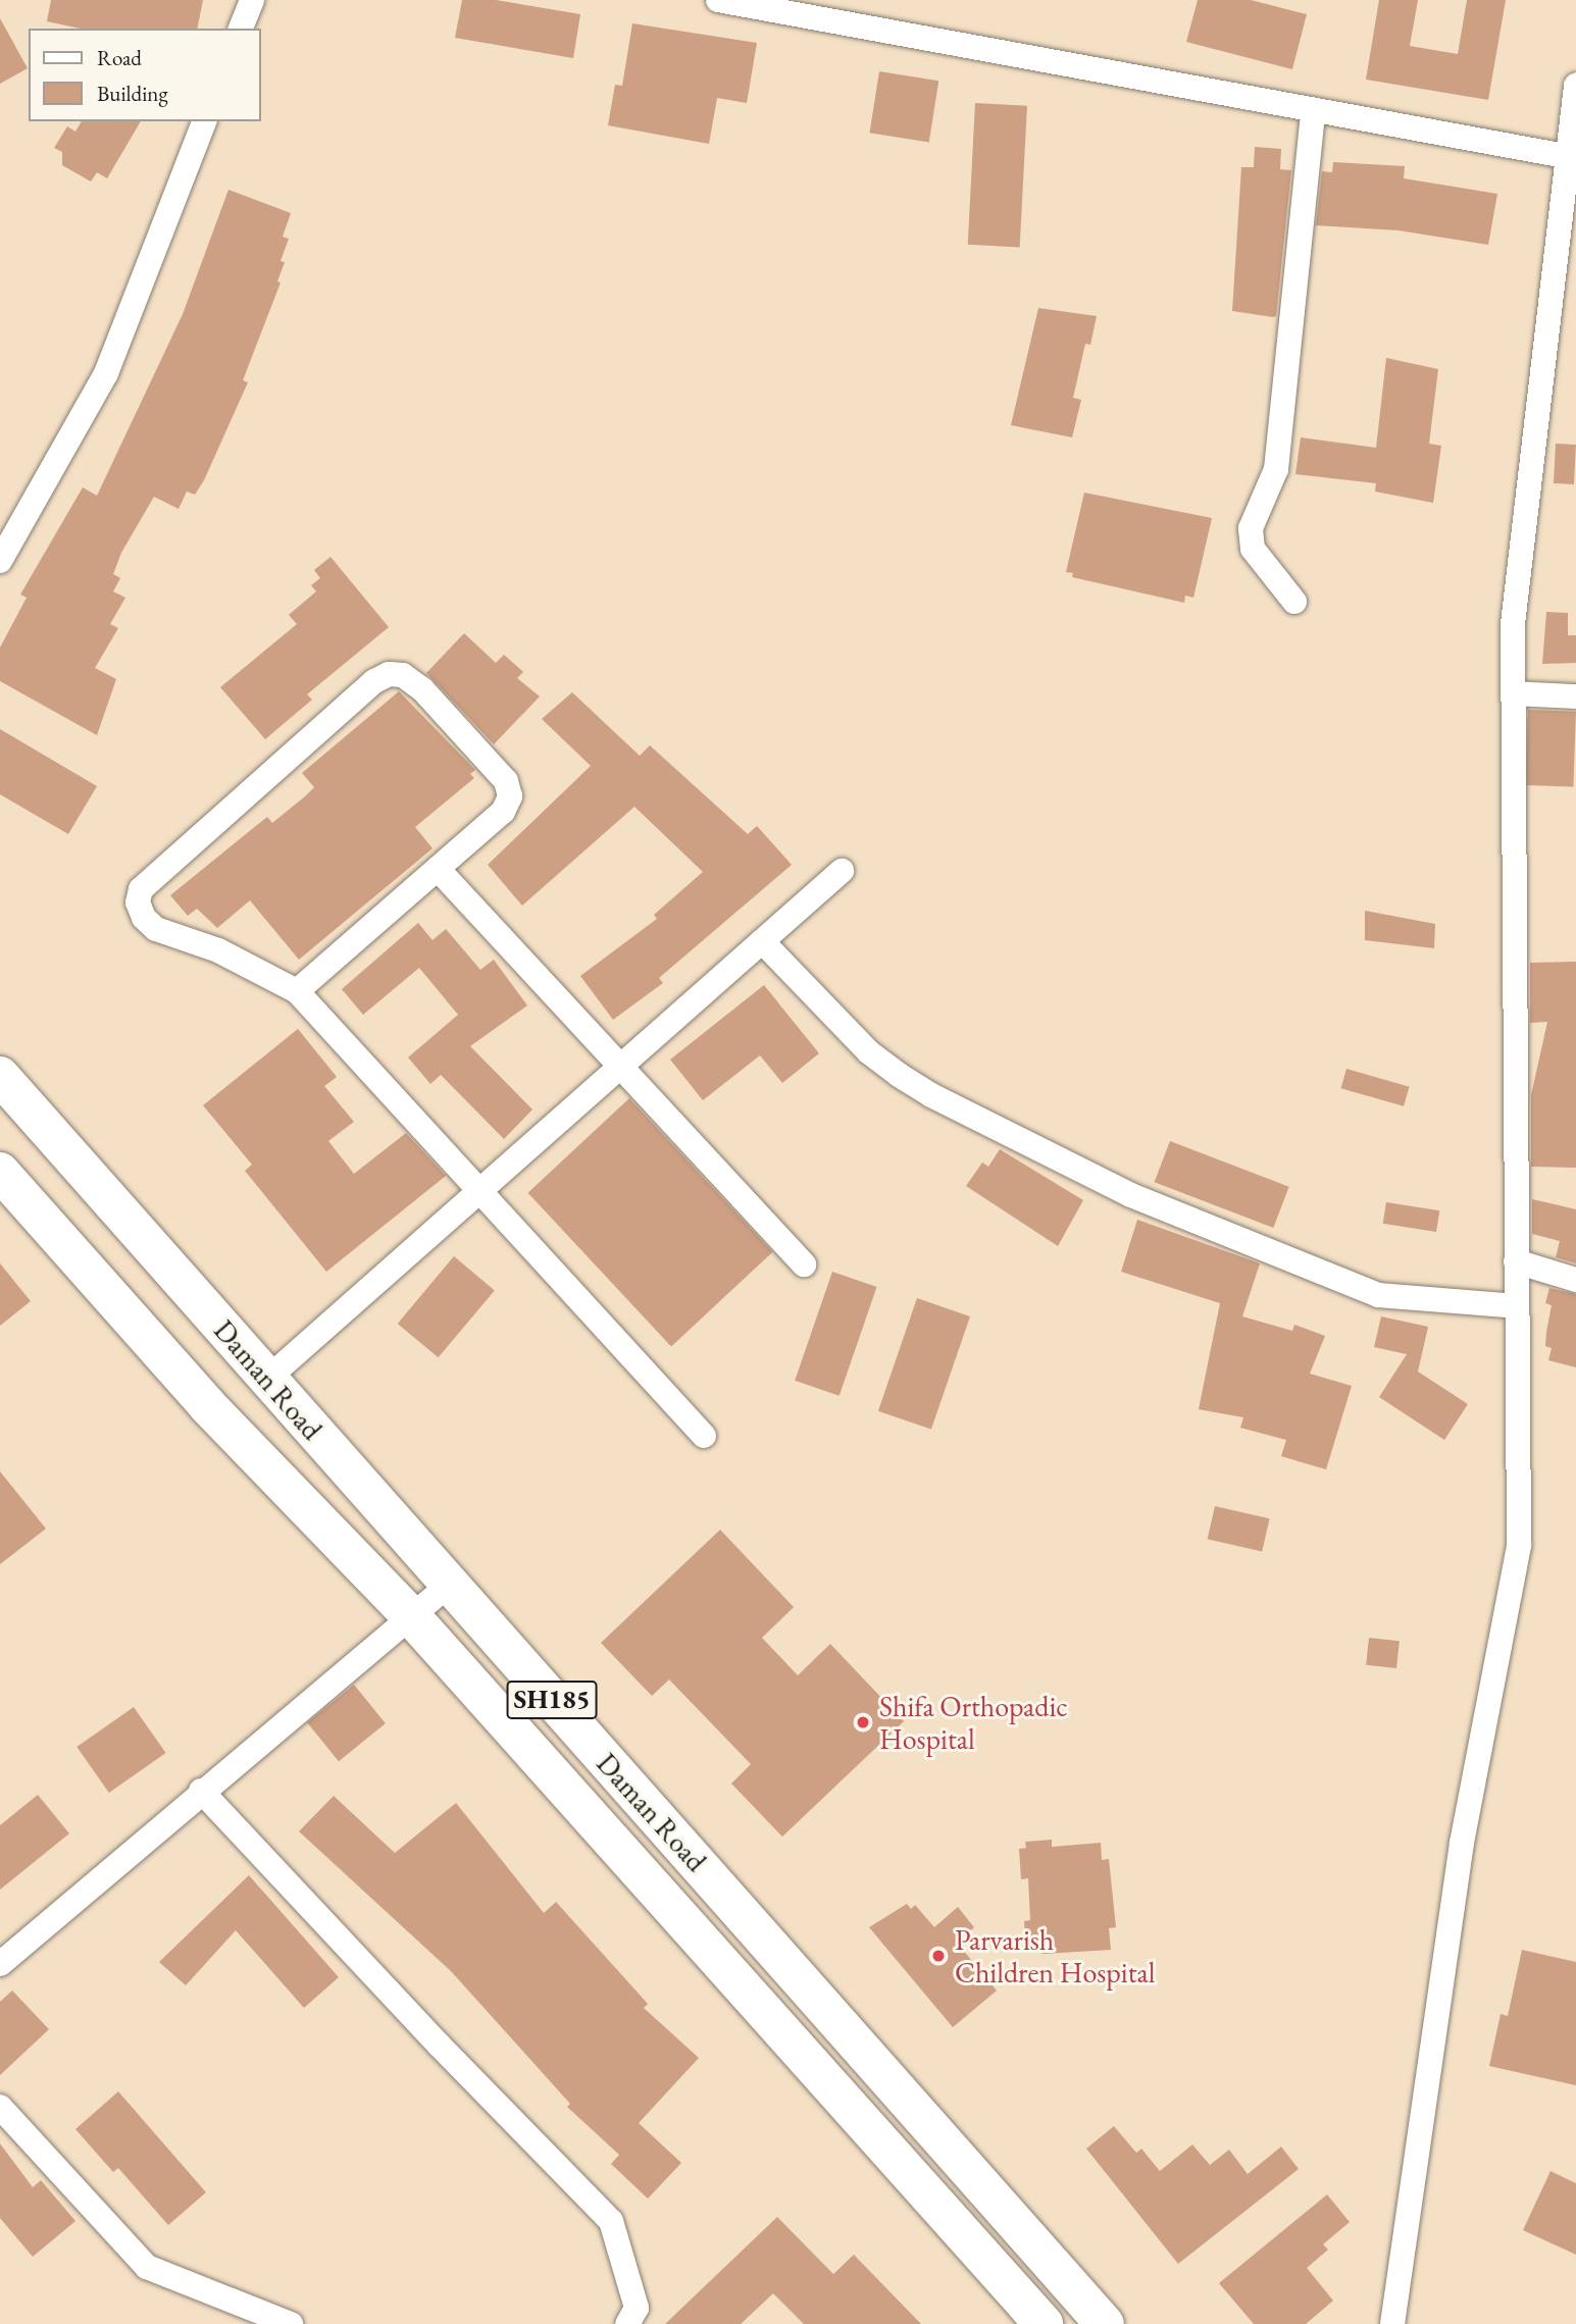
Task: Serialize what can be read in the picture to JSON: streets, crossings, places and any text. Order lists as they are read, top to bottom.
{
  "streets": {
    "main road": ["Daman Road", "SH185"]
  },
  "places": ["Shifa Orthopadic Hospital", "Parvarish Children Hospital"],
  "legend": ["Road", "Building"]
}
